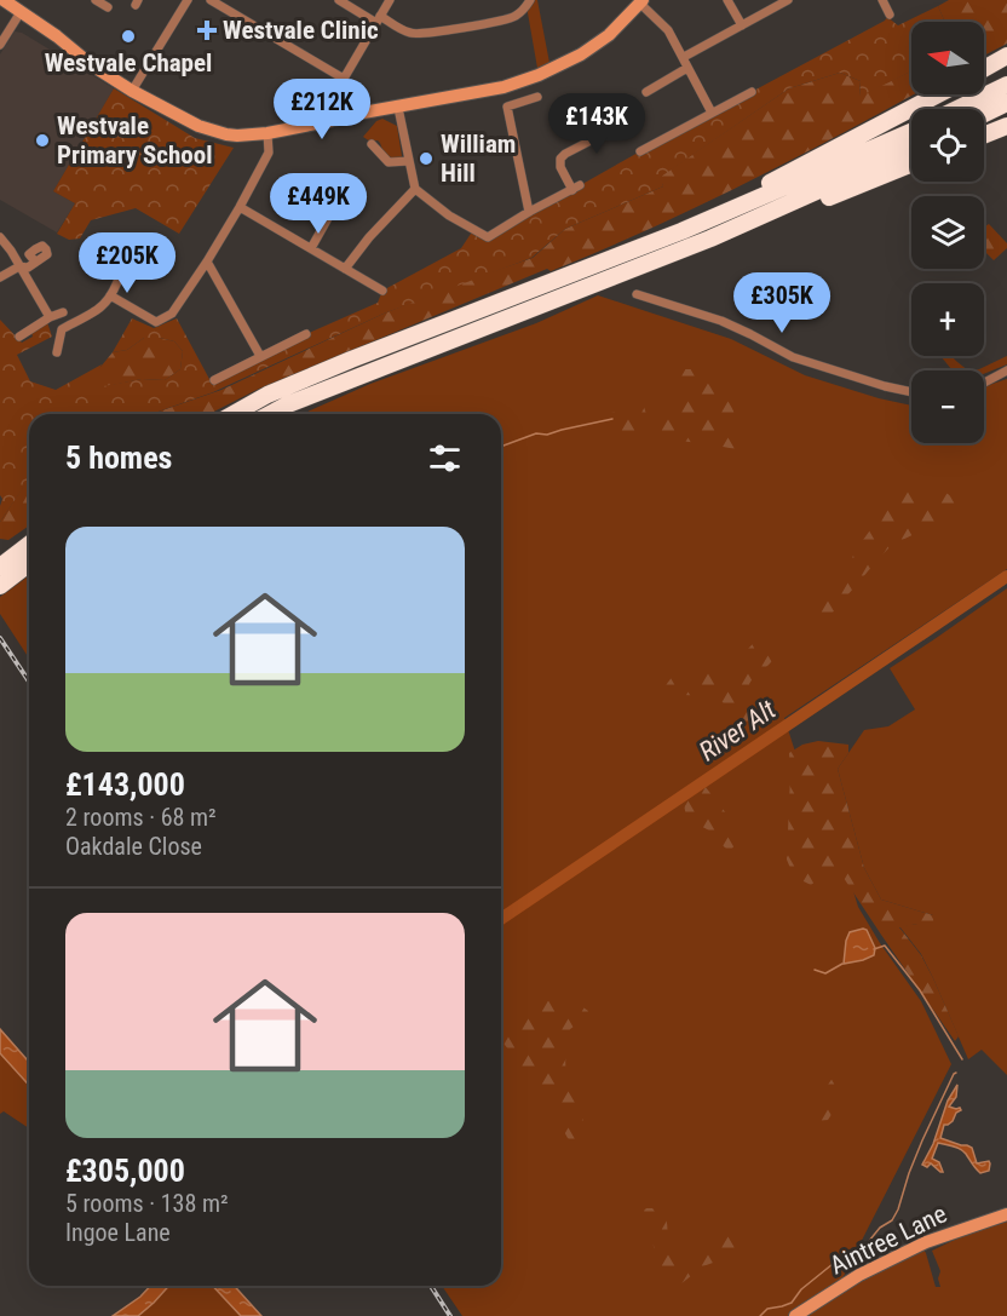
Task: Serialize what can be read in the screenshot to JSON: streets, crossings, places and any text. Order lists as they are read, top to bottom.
{
  "streets": {
    "main road": ["Aintree Lane"]
  },
  "water": ["River Alt"],
  "places": {
    "health": ["Westvale Clinic"],
    "other": ["Westvale Chapel", "Westvale Primary School", "William Hill"]
  },
  "north": "left",
  "page": {
    "map_buttons": ["+", "−"],
    "price": [
      "£212K",
      "£143K",
      "£449K",
      "£205K",
      "£305K"
    ],
    "heading": "5 homes",
    "list": [
      {
        "name": "£143,000",
        "note": "2 rooms · 68 m² · Oakdale Close"
      },
      {
        "name": "£305,000",
        "note": "5 rooms · 138 m² · Ingoe Lane"
      }
    ]
  }
}
